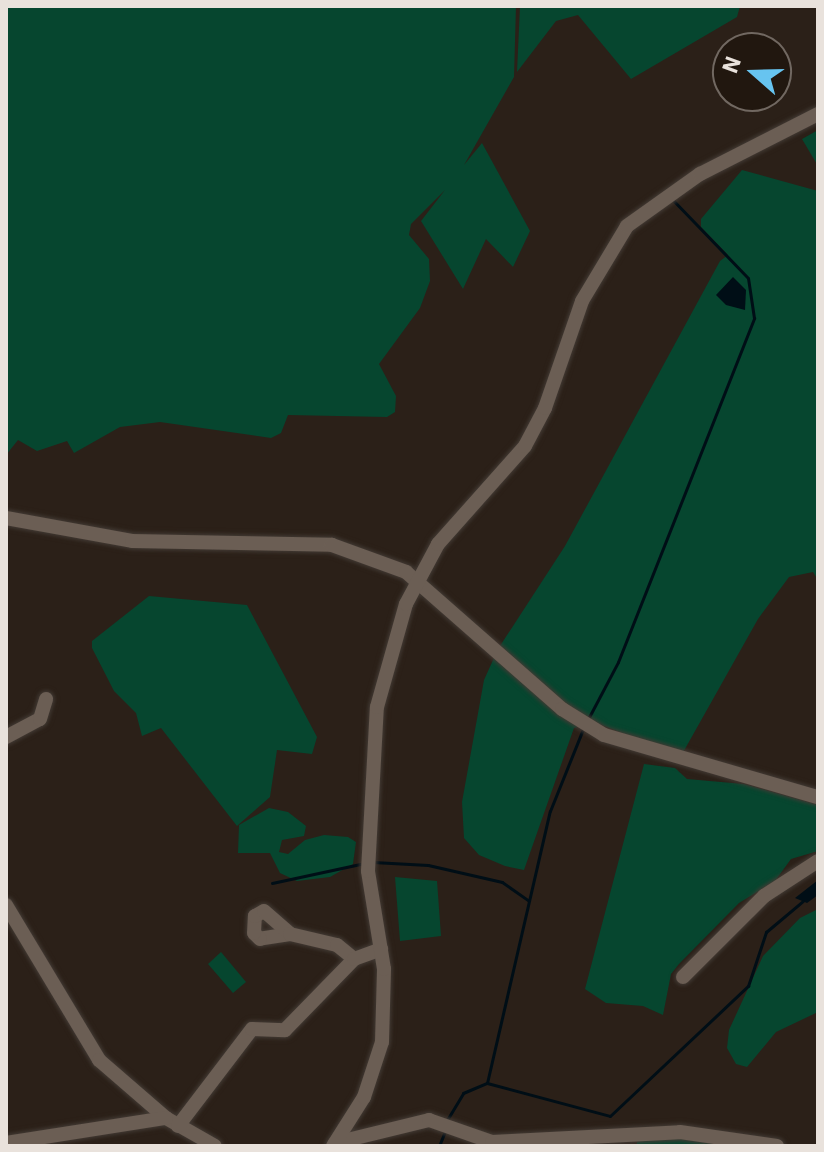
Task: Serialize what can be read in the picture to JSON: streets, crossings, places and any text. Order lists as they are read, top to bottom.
{
  "north": "left"
}
